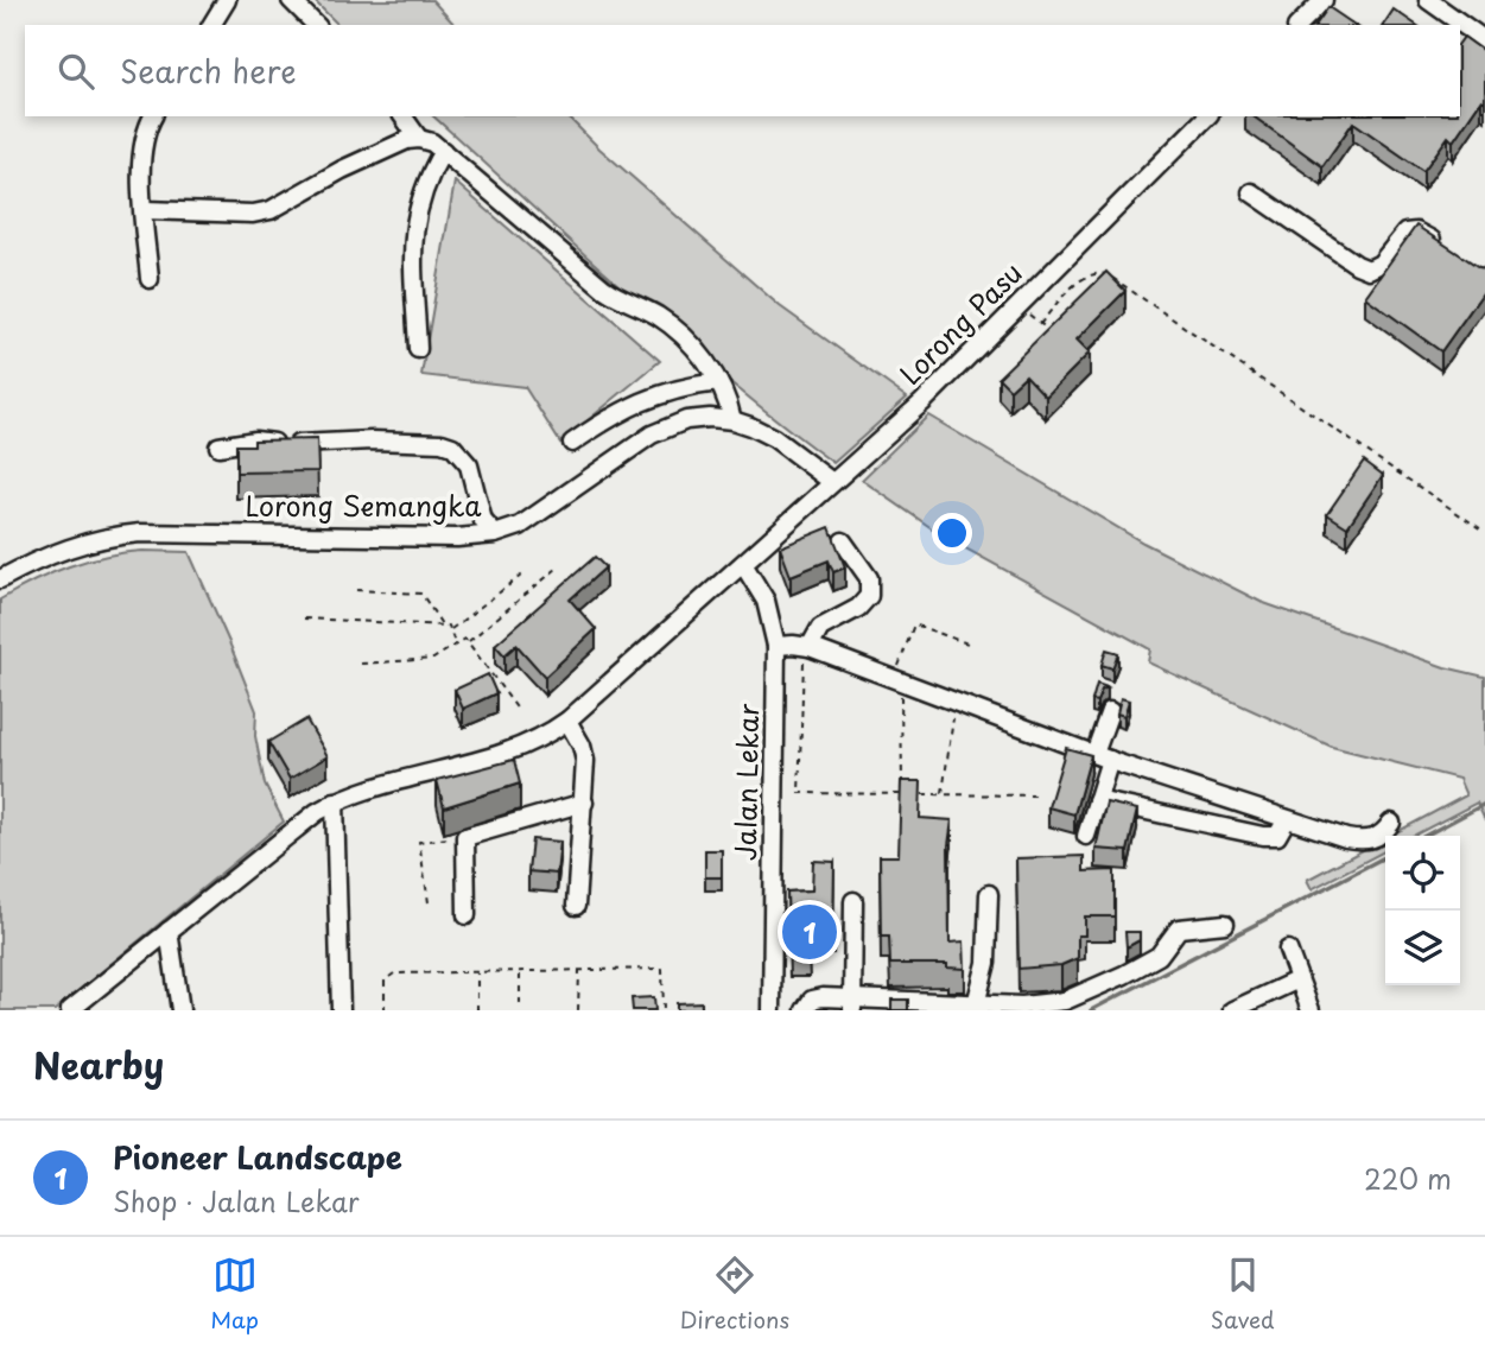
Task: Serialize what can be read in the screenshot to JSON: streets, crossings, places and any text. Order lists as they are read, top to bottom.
{
  "streets": {
    "street": ["Lorong Pasu", "Lorong Semangka", "Jalan Lekar"]
  },
  "crossings": [
    ["Lorong Pasu", "Lorong Semangka"],
    ["Lorong Pasu", "Jalan Lekar"]
  ],
  "page": {
    "search": "Search here",
    "pins": "1",
    "heading": "Nearby",
    "list": [
      {
        "mark": "1",
        "name": "Pioneer Landscape",
        "note": "Shop · Jalan Lekar",
        "value": "220 m"
      }
    ],
    "nav": ["Map", "Directions", "Saved"]
  }
}
